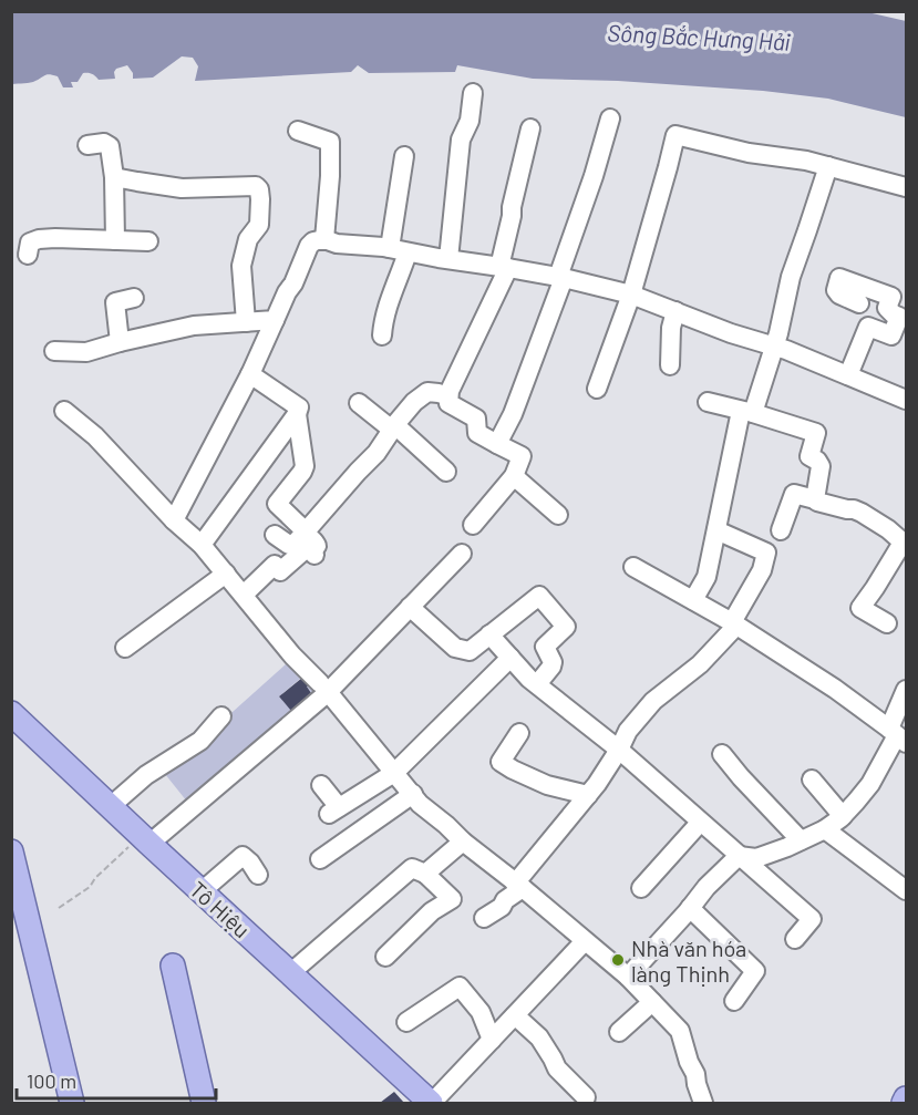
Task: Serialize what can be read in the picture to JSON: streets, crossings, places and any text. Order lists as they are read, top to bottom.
{
  "streets": {
    "main road": ["Tô Hiệu"]
  },
  "water": ["Sông Bắc Hưng Hải"],
  "places": ["Nhà văn hóa làng Thịnh"],
  "scale_bar": "100 m"
}
